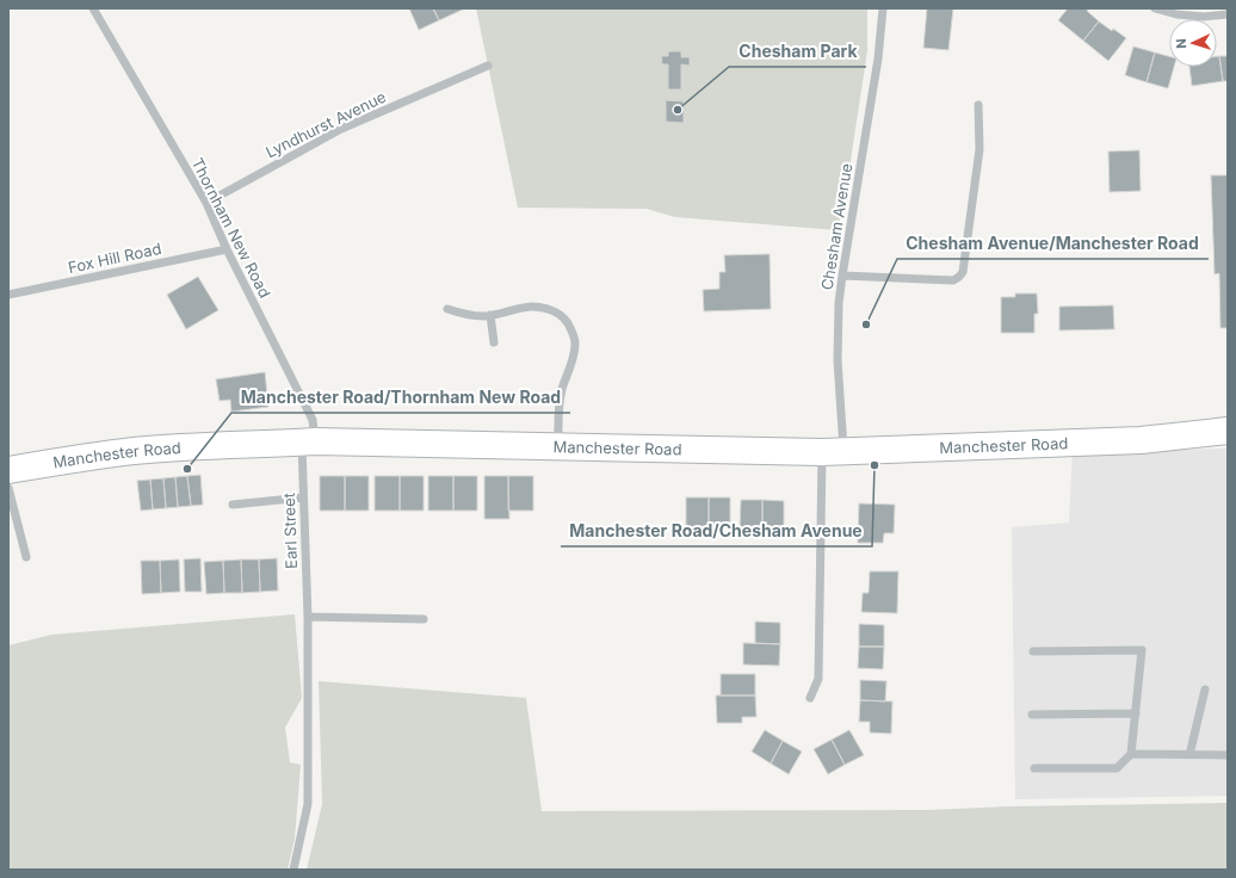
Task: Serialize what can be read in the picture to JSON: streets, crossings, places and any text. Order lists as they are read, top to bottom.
{
  "streets": {
    "main road": ["Manchester Road"],
    "street": [
      "Lyndhurst Avenue",
      "Chesham Avenue",
      "Thornham New Road",
      "Fox Hill Road",
      "Earl Street"
    ]
  },
  "crossings": [
    ["Lyndhurst Avenue", "Thornham New Road"],
    ["Chesham Avenue", "Manchester Road"],
    ["Thornham New Road", "Fox Hill Road"],
    ["Thornham New Road", "Manchester Road"],
    ["Thornham New Road", "Earl Street"],
    ["Manchester Road", "Earl Street"]
  ],
  "places": [
    "Chesham Park",
    "Chesham Avenue/Manchester Road",
    "Manchester Road/Chesham Avenue",
    "Manchester Road/Thornham New Road"
  ],
  "north": "left"
}
